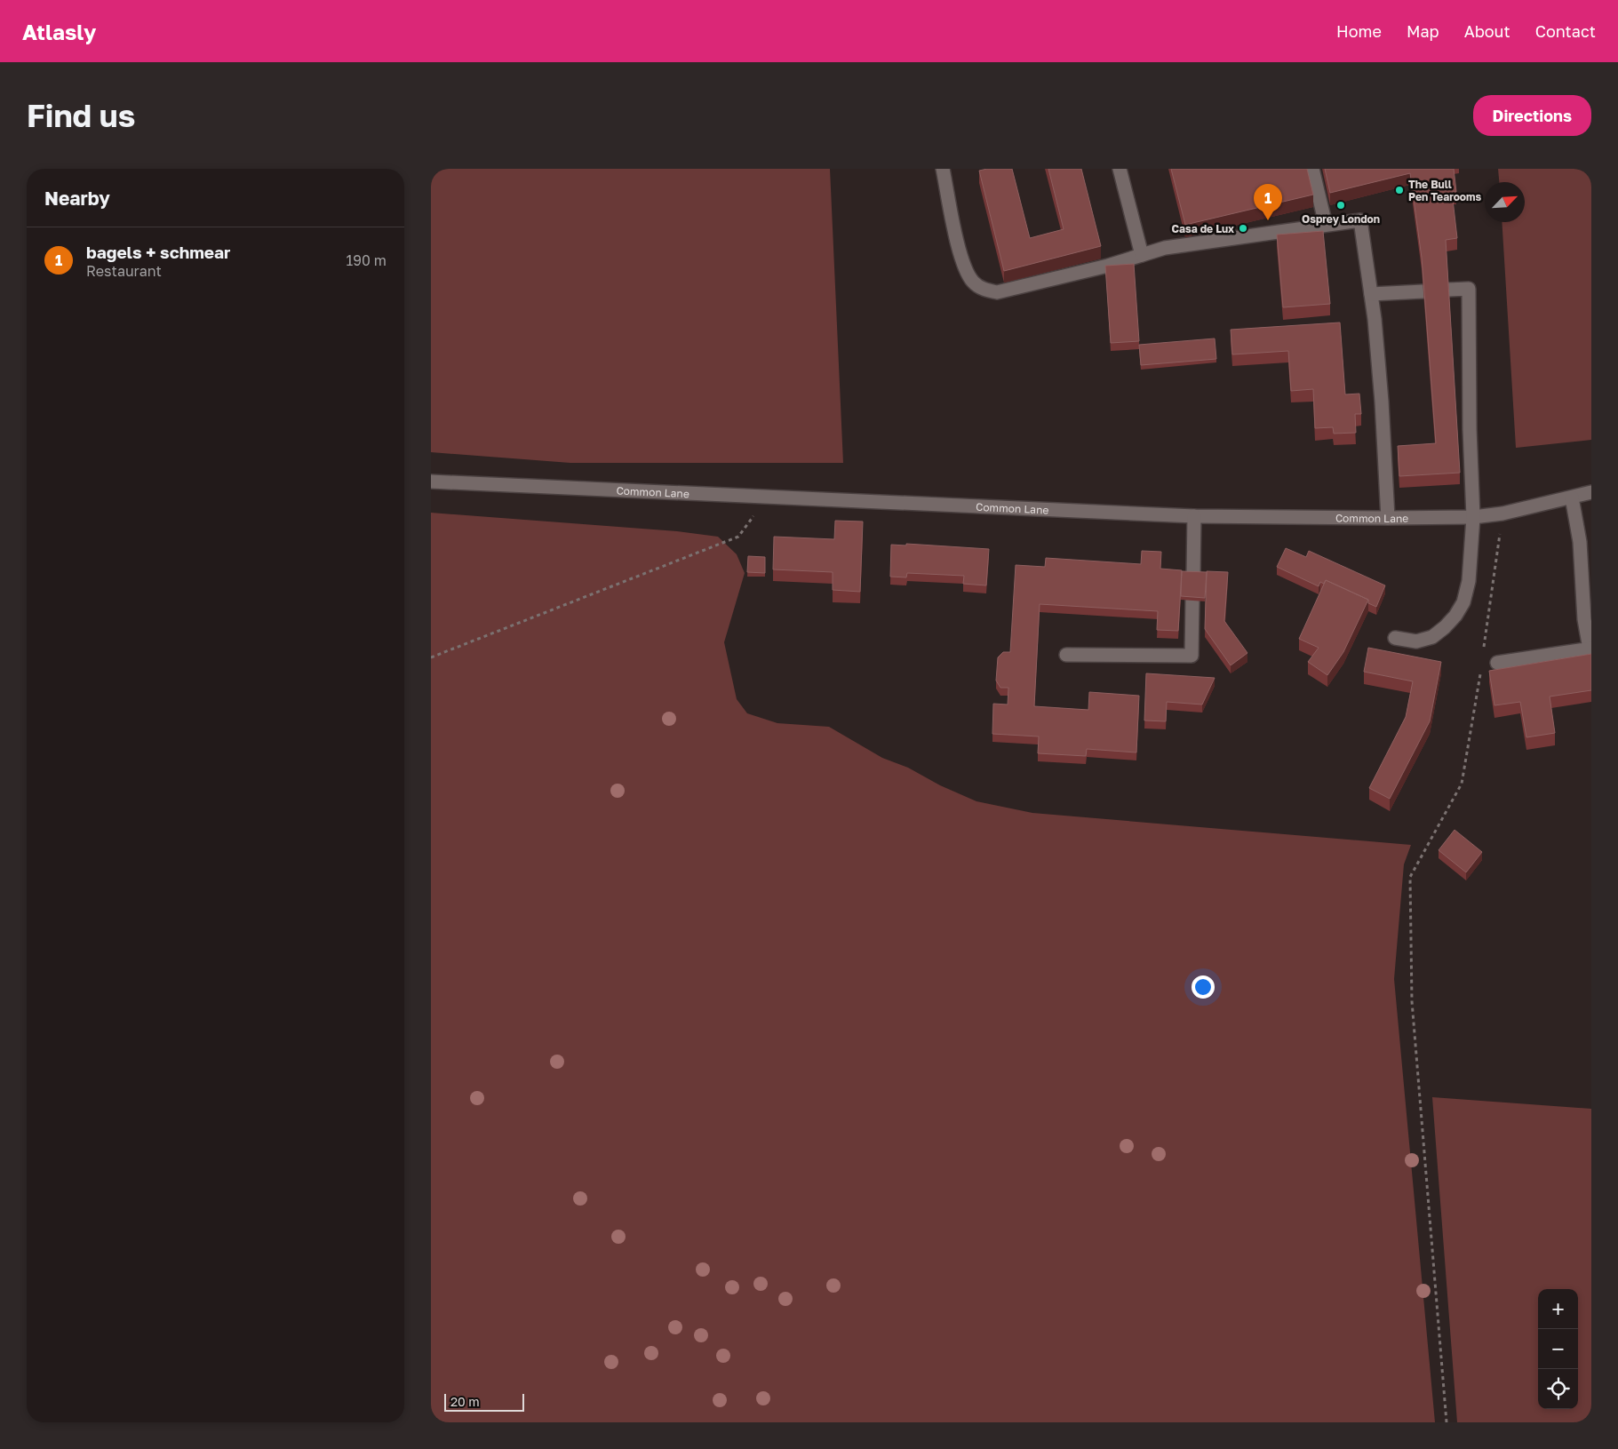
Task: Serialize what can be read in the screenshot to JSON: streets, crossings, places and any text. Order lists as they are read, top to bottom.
{
  "streets": {
    "street": ["Common Lane"]
  },
  "places": ["The Bull Pen Tearooms", "Osprey London", "Casa de Lux"],
  "scale_bar": "20 m",
  "north": "top right",
  "page": {
    "header": "Atlasly",
    "nav": [
      "Home",
      "Map",
      "About",
      "Contact"
    ],
    "buttons": "Directions",
    "title": "Find us",
    "heading": "Nearby",
    "pins": "1",
    "list": [
      {
        "mark": "1",
        "name": "bagels + schmear",
        "note": "Restaurant",
        "value": "190 m"
      }
    ],
    "map_buttons": ["+", "−"],
    "scale": "20 m"
  }
}
